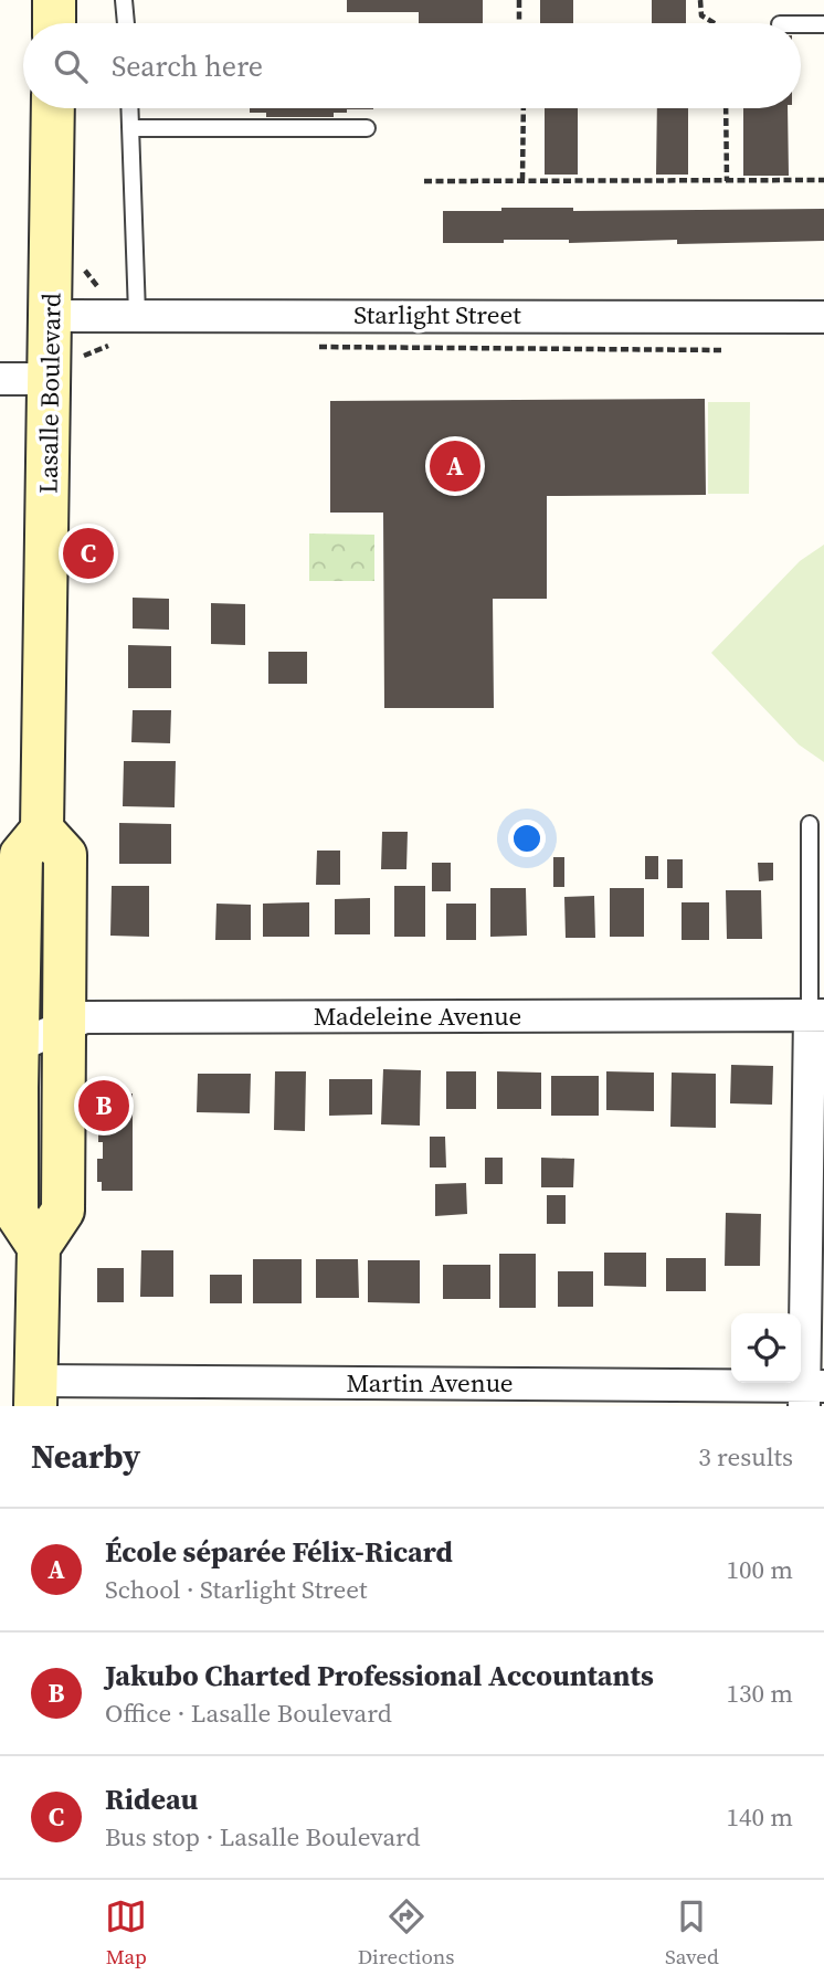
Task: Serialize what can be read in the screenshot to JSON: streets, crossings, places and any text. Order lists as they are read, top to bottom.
{
  "streets": {
    "main road": ["Lasalle Boulevard"],
    "street": ["Starlight Street", "Madeleine Avenue", "Martin Avenue"]
  },
  "crossings": [
    ["Starlight Street", "Lasalle Boulevard"]
  ],
  "page": {
    "search": "Search here",
    "pins": ["A", "C", "B"],
    "heading": ["Nearby", "3 results"],
    "list": [
      {
        "mark": "A",
        "name": "École séparée Félix-Ricard",
        "note": "School · Starlight Street",
        "value": "100 m"
      },
      {
        "mark": "B",
        "name": "Jakubo Charted Professional Accountants",
        "note": "Office · Lasalle Boulevard",
        "value": "130 m"
      },
      {
        "mark": "C",
        "name": "Rideau",
        "note": "Bus stop · Lasalle Boulevard",
        "value": "140 m"
      }
    ],
    "nav": ["Map", "Directions", "Saved"]
  }
}
